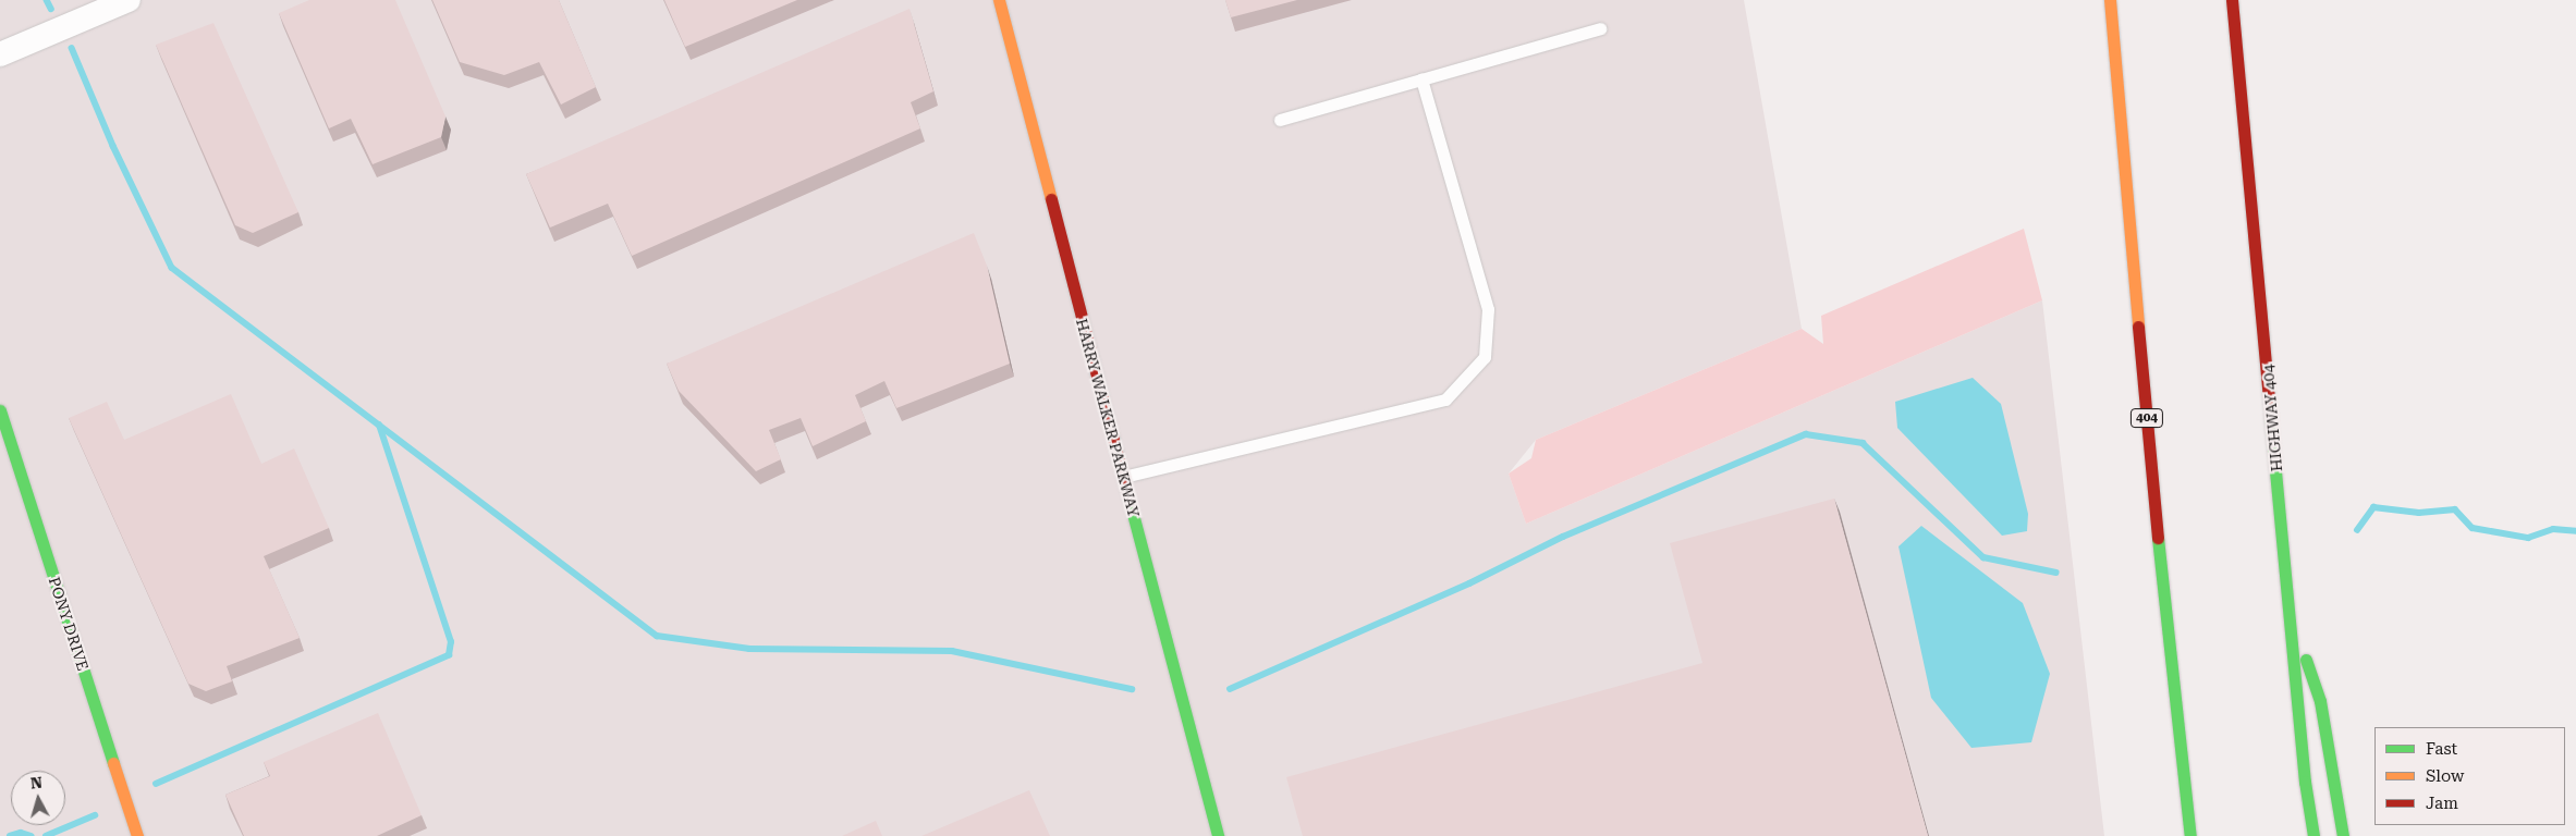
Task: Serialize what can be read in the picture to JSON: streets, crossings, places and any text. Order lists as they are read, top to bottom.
{
  "streets": {
    "main road": [
      "HARRY WALKER PARKWAY",
      "404",
      "HIGHWAY 404",
      "PONY DRIVE"
    ]
  },
  "legend": ["Fast", "Slow", "Jam"],
  "north": "top"
}
